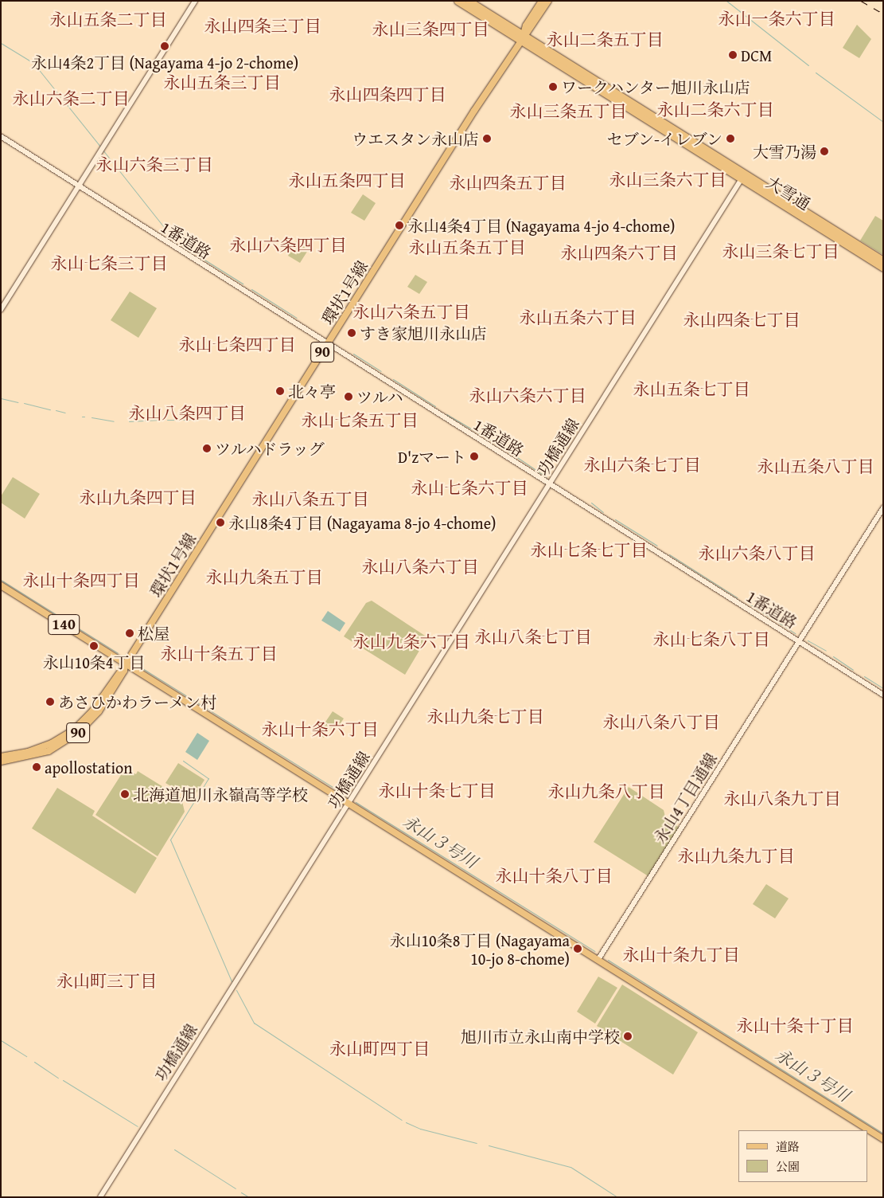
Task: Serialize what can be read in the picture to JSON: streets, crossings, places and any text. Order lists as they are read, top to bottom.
{
  "streets": {
    "highway": ["大雪通"],
    "main road": ["環状1号線", "90", "140"],
    "street": ["1番道路", "功橋通線", "永山4丁目通線"]
  },
  "crossings": [
    ["大雪通", "環状1号線"],
    ["大雪通", "功橋通線"],
    ["1番道路", "環状1号線"],
    ["1番道路", "功橋通線"],
    ["1番道路", "永山4丁目通線"],
    ["環状1号線", "90"],
    ["環状1号線", "140"],
    ["功橋通線", "140"],
    ["140", "永山4丁目通線"]
  ],
  "districts": [
    "永山一条六丁目",
    "永山五条二丁目",
    "永山四条三丁目",
    "永山三条四丁目",
    "永山二条五丁目",
    "永山五条三丁目",
    "永山四条四丁目",
    "永山六条二丁目",
    "永山二条六丁目",
    "永山三条五丁目",
    "永山六条三丁目",
    "永山三条六丁目",
    "永山五条四丁目",
    "永山四条五丁目",
    "永山六条四丁目",
    "永山五条五丁目",
    "永山三条七丁目",
    "永山四条六丁目",
    "永山七条三丁目",
    "永山六条五丁目",
    "永山五条六丁目",
    "永山四条七丁目",
    "永山七条四丁目",
    "永山五条七丁目",
    "永山六条六丁目",
    "永山八条四丁目",
    "永山七条五丁目",
    "永山六条七丁目",
    "永山五条八丁目",
    "永山七条六丁目",
    "永山九条四丁目",
    "永山八条五丁目",
    "永山七条七丁目",
    "永山六条八丁目",
    "永山八条六丁目",
    "永山九条五丁目",
    "永山十条四丁目",
    "永山八条七丁目",
    "永山七条八丁目",
    "永山九条六丁目",
    "永山十条五丁目",
    "永山九条七丁目",
    "永山八条八丁目",
    "永山十条六丁目",
    "永山十条七丁目",
    "永山九条八丁目",
    "永山八条九丁目",
    "永山九条九丁目",
    "永山十条八丁目",
    "永山十条九丁目",
    "永山町三丁目",
    "永山十条十丁目",
    "永山町四丁目"
  ],
  "water": ["永山３号川"],
  "places": [
    "永山4条2丁目 (Nagayama 4-jo 2-chome)",
    "DCM",
    "ワークハンター旭川永山店",
    "ウエスタン永山店",
    "セブン-イレブン",
    "大雪乃湯",
    "永山4条4丁目 (Nagayama 4-jo 4-chome)",
    "すき家旭川永山店",
    "北々亭",
    "ツルハ",
    "ツルハドラッグ",
    "D'zマート",
    "永山8条4丁目 (Nagayama 8-jo 4-chome)",
    "松屋",
    "永山10条4丁目",
    "あさひかわラーメン村",
    "apollostation",
    "北海道旭川永嶺高等学校",
    "永山10条8丁目 (Nagayama 10-jo 8-chome)",
    "旭川市立永山南中学校"
  ],
  "legend": ["道路", "公園"]
}
